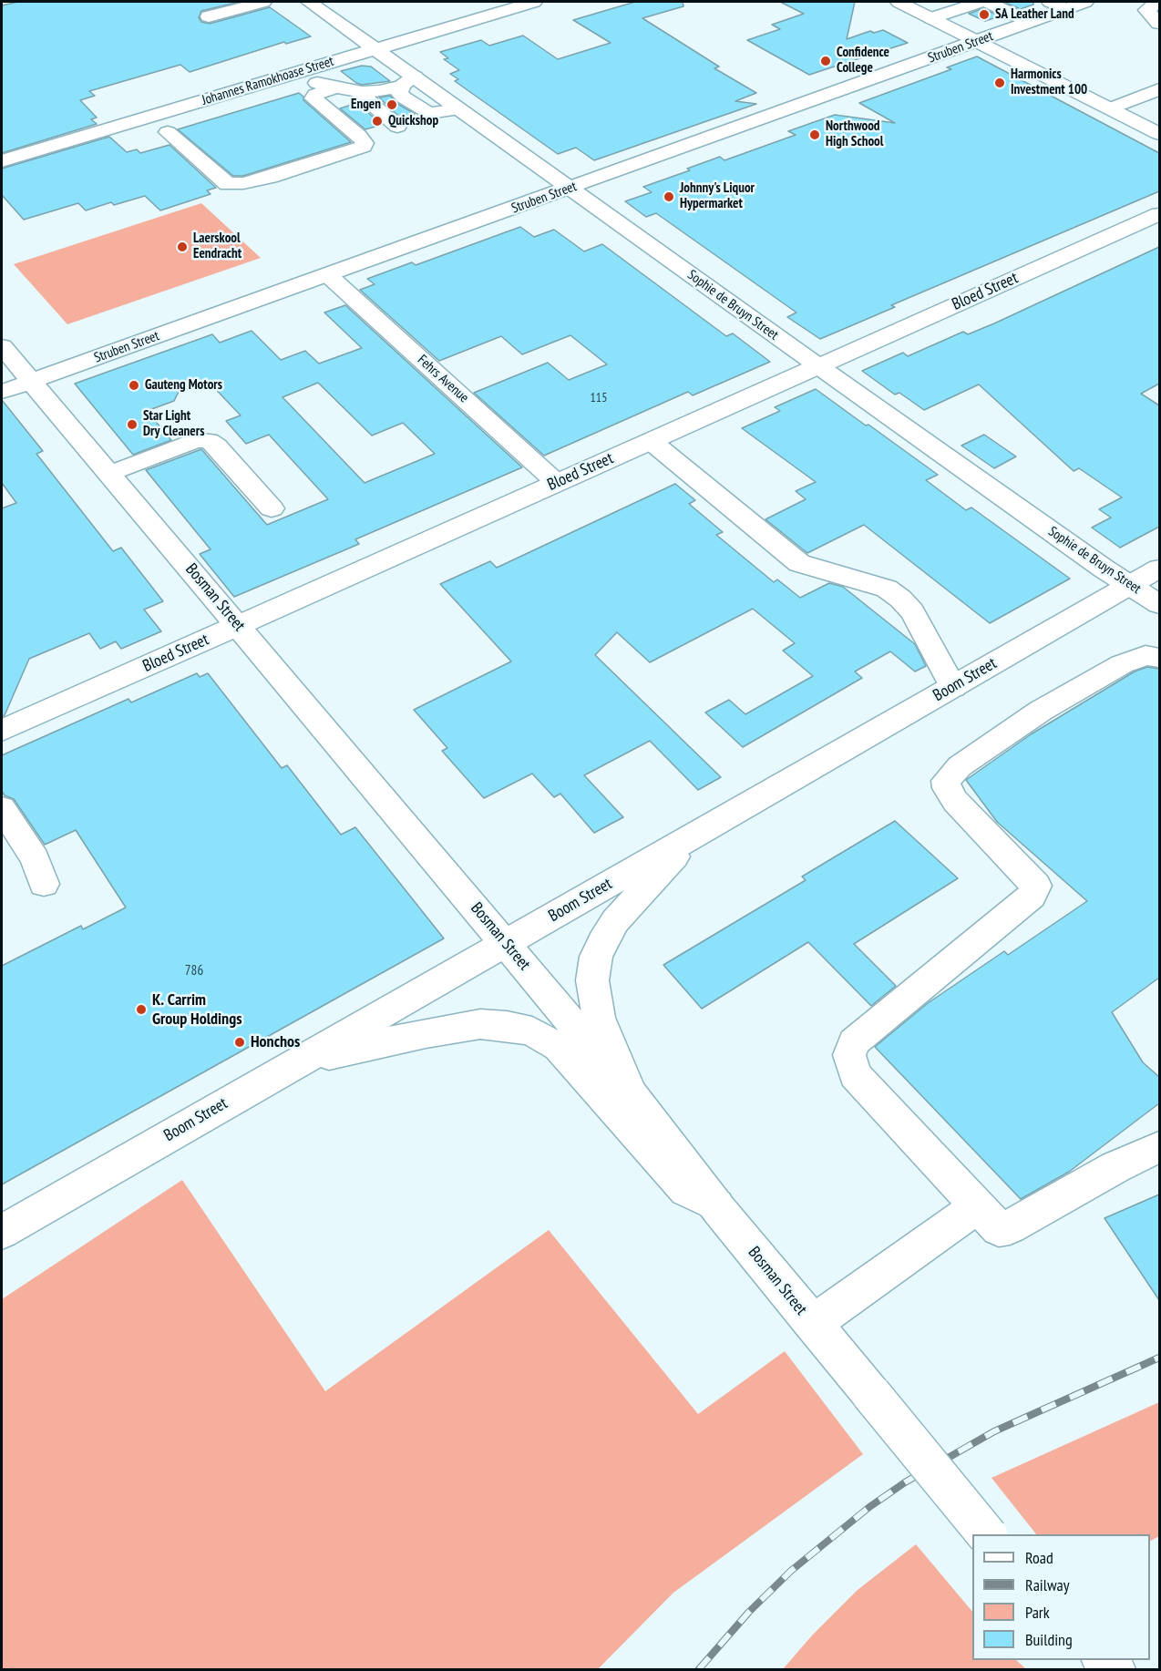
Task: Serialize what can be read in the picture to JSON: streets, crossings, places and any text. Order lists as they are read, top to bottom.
{
  "streets": {
    "main road": [
      "Struben Street",
      "Johannes Ramokhoase Street",
      "Bloed Street",
      "Sophie de Bruyn Street",
      "Fehrs Avenue",
      "Bosman Street",
      "Boom Street"
    ]
  },
  "crossings": [
    ["Struben Street", "Sophie de Bruyn Street"],
    ["Struben Street", "Fehrs Avenue"],
    ["Struben Street", "Bosman Street"],
    ["Johannes Ramokhoase Street", "Sophie de Bruyn Street"],
    ["Bloed Street", "Sophie de Bruyn Street"],
    ["Bloed Street", "Fehrs Avenue"],
    ["Bloed Street", "Bosman Street"],
    ["Sophie de Bruyn Street", "Boom Street"],
    ["Bosman Street", "Boom Street"]
  ],
  "places": [
    "SA Leather Land",
    "Confidence College",
    "Harmonics Investment 100",
    "Engen",
    "Quickshop",
    "Northwood High School",
    "Johnny's Liquor Hypermarket",
    "Laerskool Eendracht",
    "Gauteng Motors",
    "Star Light Dry Cleaners",
    "K. Carrim Group Holdings",
    "Honchos"
  ],
  "house_numbers": ["115", "786"],
  "legend": [
    "Road",
    "Railway",
    "Park",
    "Building"
  ]
}
